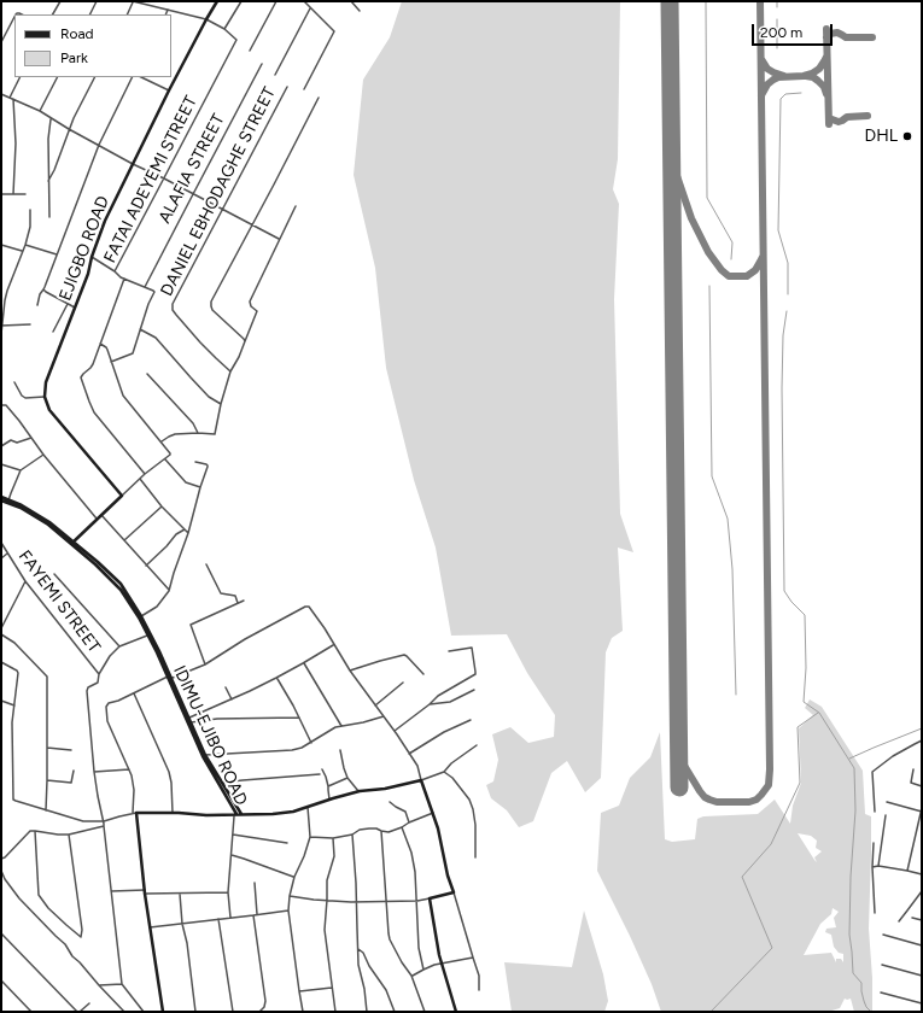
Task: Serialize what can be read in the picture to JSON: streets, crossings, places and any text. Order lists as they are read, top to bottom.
{
  "streets": {
    "main road": ["EJIGBO ROAD", "IDIMU-EJIBO ROAD"],
    "street": [
      "ALAFIA STREET",
      "FATAI ADEYEMI STREET",
      "DANIEL EBHODAGHE STREET",
      "FAYEMI STREET"
    ]
  },
  "crossings": [
    ["ALAFIA STREET", "FATAI ADEYEMI STREET"]
  ],
  "places": ["DHL"],
  "legend": ["Road", "Park"],
  "scale_bar": "200 m"
}
